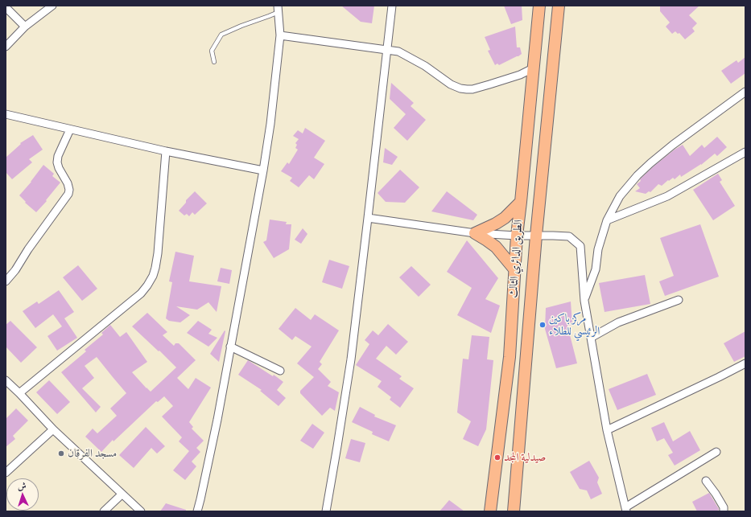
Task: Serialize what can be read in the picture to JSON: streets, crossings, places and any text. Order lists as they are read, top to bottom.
{
  "streets": {
    "main road": ["الطريق الدائري الثالث"]
  },
  "places": ["مركز باكين الرئيسي للطلاء", "مسجد الفرقان", "صيدلية المجد"],
  "north": "top"
}
